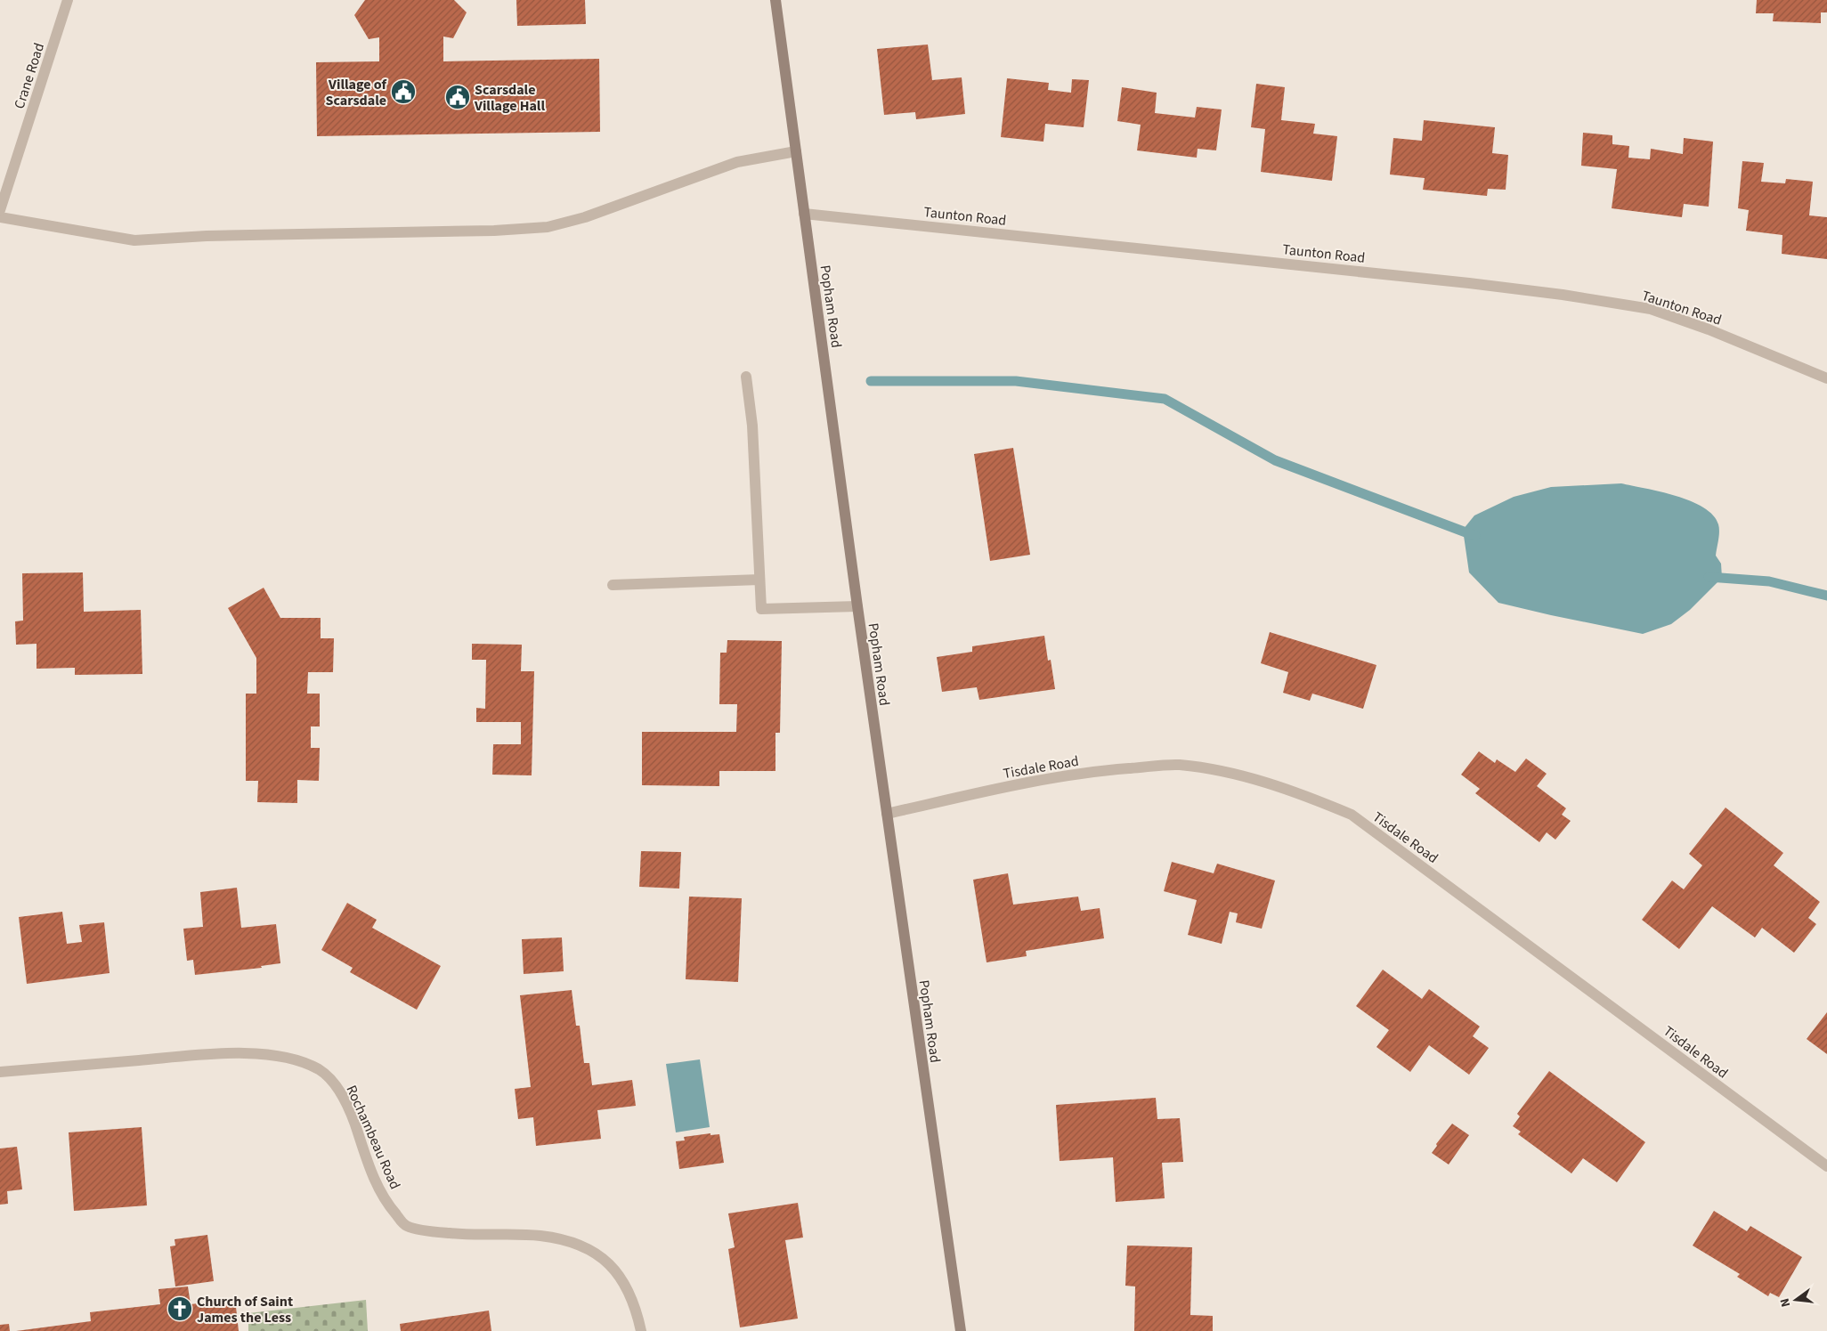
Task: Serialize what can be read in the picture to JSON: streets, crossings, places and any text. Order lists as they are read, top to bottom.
{
  "streets": {
    "main road": ["Popham Road"],
    "street": [
      "Crane Road",
      "Taunton Road",
      "Tisdale Road",
      "Rochambeau Road"
    ]
  },
  "crossings": [
    ["Taunton Road", "Popham Road"],
    ["Popham Road", "Tisdale Road"]
  ],
  "places": {
    "public building": ["Village of Scarsdale", "Scarsdale Village Hall"],
    "church": ["Church of Saint James the Less"]
  },
  "north": "left"
}
